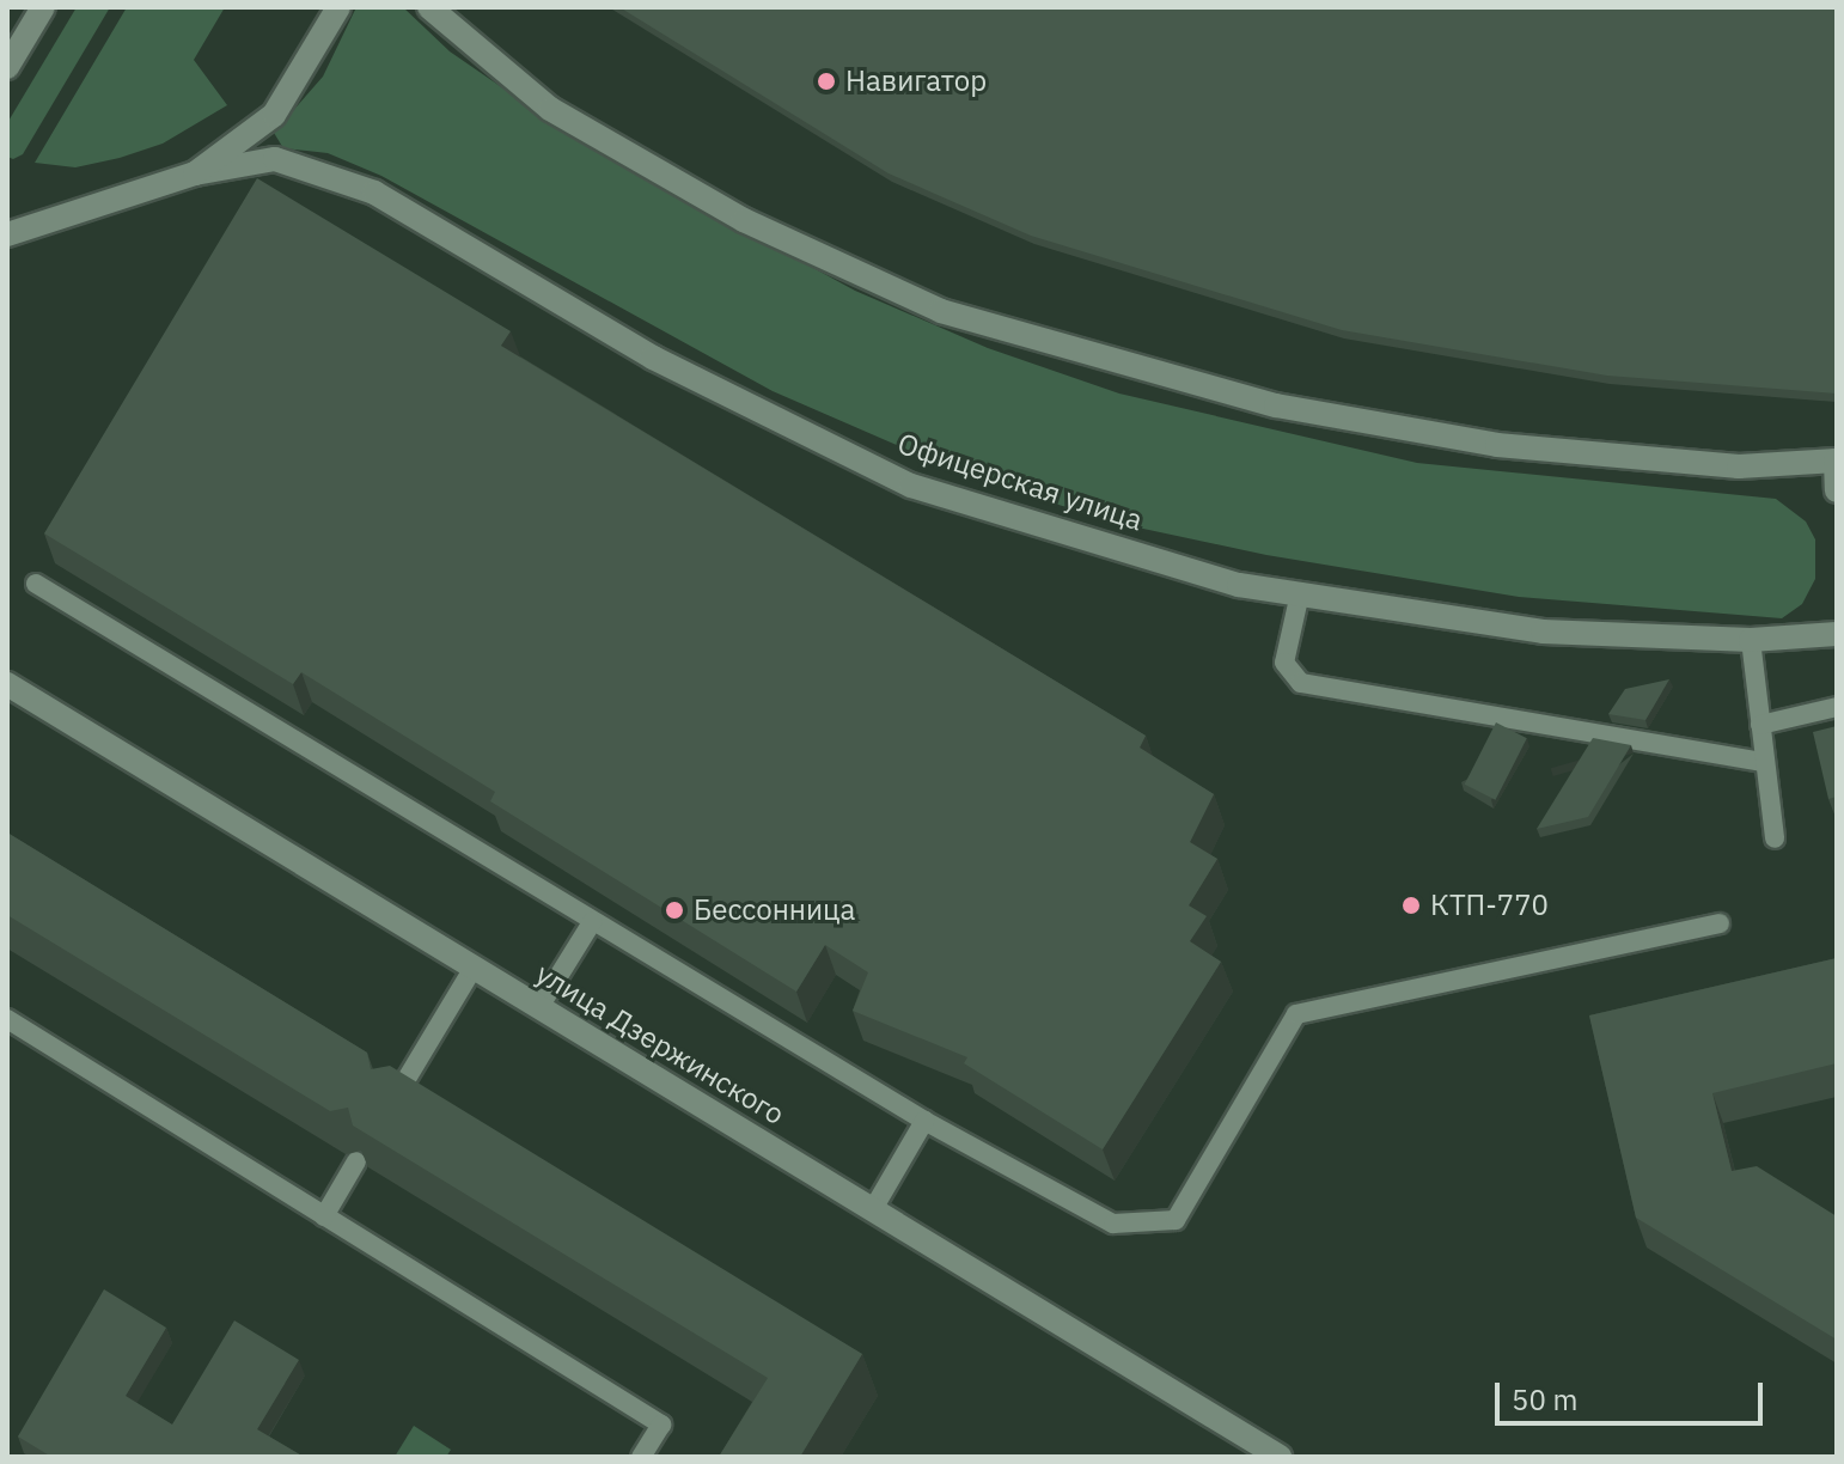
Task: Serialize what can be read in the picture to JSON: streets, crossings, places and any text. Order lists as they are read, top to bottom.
{
  "streets": {
    "main road": ["Офицерская улица", "улица Дзержинского"]
  },
  "places": ["Навигатор", "КТП-770", "Бессонница"],
  "scale_bar": "50 m"
}
